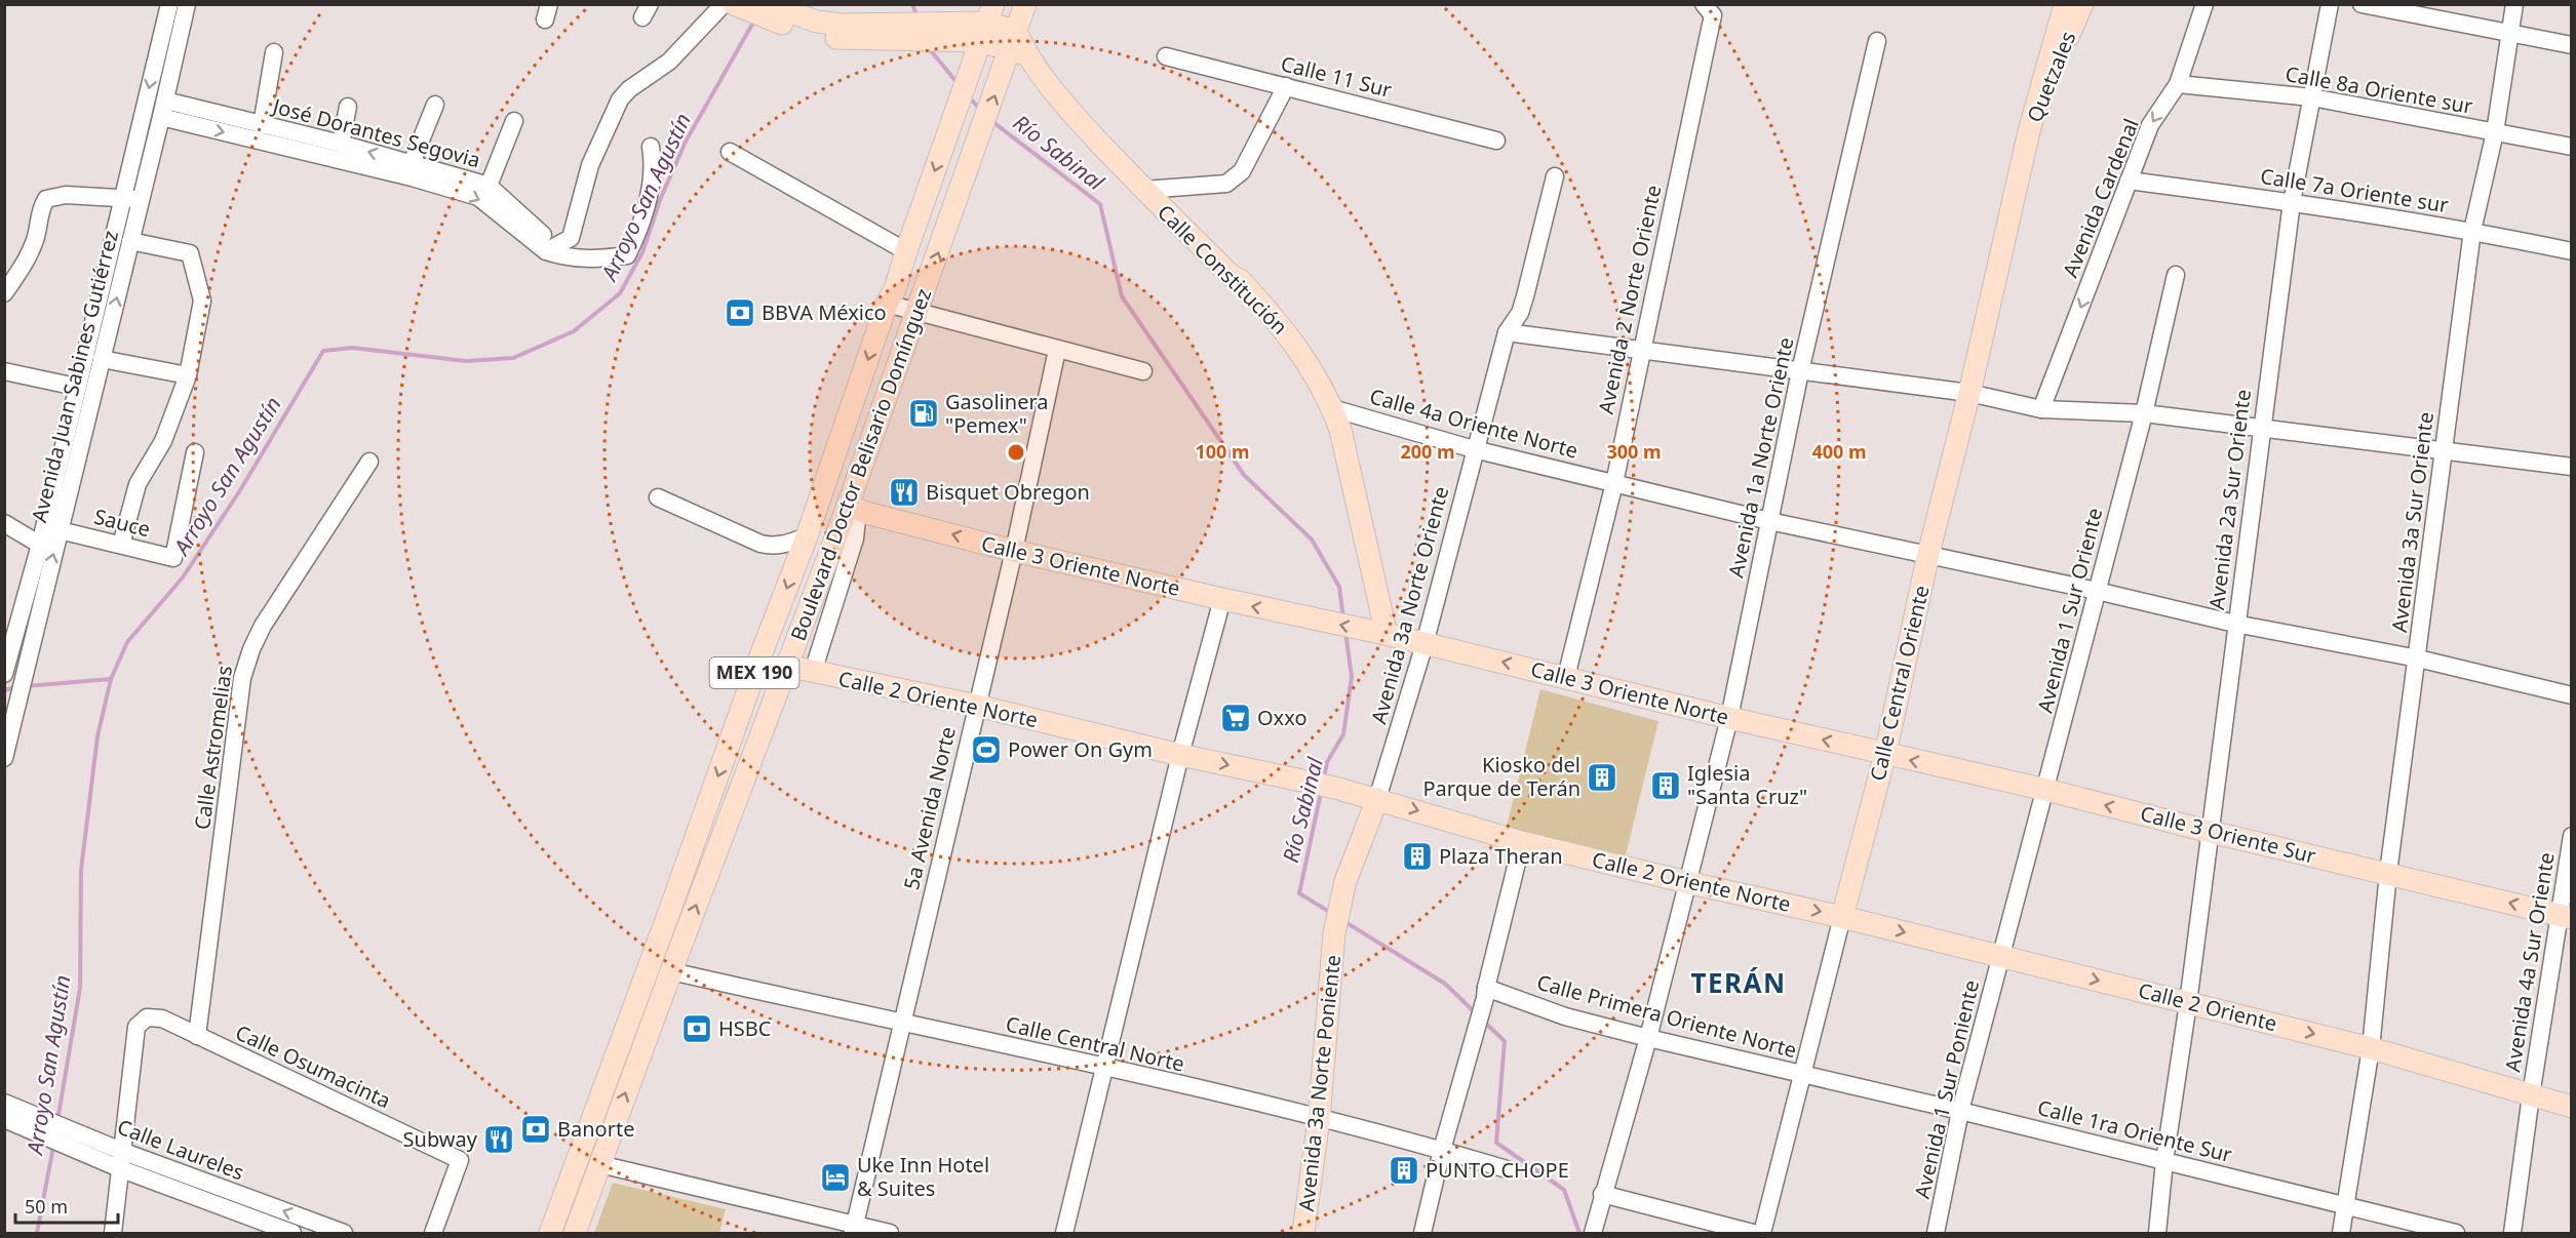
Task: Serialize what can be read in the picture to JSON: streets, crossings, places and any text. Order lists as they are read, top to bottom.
{
  "streets": {
    "main road": [
      "Quetzales",
      "Calle Constitución",
      "Boulevard Doctor Belisario Domínguez",
      "Calle 3 Oriente Norte",
      "MEX 190",
      "Calle Central Oriente",
      "Calle 2 Oriente Norte",
      "Calle 3 Oriente Sur",
      "Calle 2 Oriente",
      "Avenida 3a Norte Poniente"
    ],
    "street": [
      "Calle 11 Sur",
      "Calle 8a Oriente sur",
      "José Dorantes Segovia",
      "Calle 7a Oriente sur",
      "Avenida Cardenal",
      "Avenida 2 Norte Oriente",
      "Avenida Juan Sabines Gutiérrez",
      "Calle 4a Oriente Norte",
      "Avenida 1a Norte Oriente",
      "Avenida 2a Sur Oriente",
      "Avenida 3a Sur Oriente",
      "Sauce",
      "Avenida 3a Norte Oriente",
      "Avenida 1 Sur Oriente",
      "Calle Astromelias",
      "5a Avenida Norte",
      "Avenida 4a Sur Oriente",
      "Calle Primera Oriente Norte",
      "Calle Central Norte",
      "Calle Osumacinta",
      "Avenida 1 Sur Poniente",
      "Calle 1ra Oriente Sur",
      "Calle Laureles"
    ]
  },
  "crossings": [
    ["Quetzales", "Calle Central Oriente"],
    ["Calle 8a Oriente sur", "Avenida Cardenal"],
    ["Calle 8a Oriente sur", "Avenida 2a Sur Oriente"],
    ["Calle 8a Oriente sur", "Avenida 3a Sur Oriente"],
    ["José Dorantes Segovia", "Avenida Juan Sabines Gutiérrez"],
    ["Calle 7a Oriente sur", "Avenida Cardenal"],
    ["Calle 7a Oriente sur", "Avenida 2a Sur Oriente"],
    ["Calle 7a Oriente sur", "Avenida 3a Sur Oriente"],
    ["Calle Constitución", "Calle 4a Oriente Norte"],
    ["Calle Constitución", "Boulevard Doctor Belisario Domínguez"],
    ["Calle Constitución", "Calle 3 Oriente Norte"],
    ["Avenida 2 Norte Oriente", "Calle 4a Oriente Norte"],
    ["Avenida 2 Norte Oriente", "Calle 3 Oriente Norte"],
    ["Avenida Juan Sabines Gutiérrez", "Sauce"],
    ["Calle 4a Oriente Norte", "Avenida 1a Norte Oriente"],
    ["Calle 4a Oriente Norte", "Avenida 2a Sur Oriente"],
    ["Calle 4a Oriente Norte", "Avenida 3a Sur Oriente"],
    ["Calle 4a Oriente Norte", "Avenida 3a Norte Oriente"],
    ["Calle 4a Oriente Norte", "Avenida 1 Sur Oriente"],
    ["Calle 4a Oriente Norte", "Calle Central Oriente"],
    ["Avenida 1a Norte Oriente", "Calle 3 Oriente Norte"],
    ["Avenida 1a Norte Oriente", "Calle 2 Oriente Norte"],
    ["Avenida 1a Norte Oriente", "Calle Primera Oriente Norte"],
    ["Boulevard Doctor Belisario Domínguez", "Calle 3 Oriente Norte"],
    ["Boulevard Doctor Belisario Domínguez", "Calle 2 Oriente Norte"],
    ["Boulevard Doctor Belisario Domínguez", "Calle Central Norte"],
    ["Avenida 2a Sur Oriente", "Calle 3 Oriente Sur"],
    ["Avenida 2a Sur Oriente", "Calle 2 Oriente"],
    ["Avenida 2a Sur Oriente", "Calle 1ra Oriente Sur"],
    ["Avenida 3a Sur Oriente", "Calle 3 Oriente Sur"],
    ["Avenida 3a Sur Oriente", "Calle 2 Oriente"],
    ["Avenida 3a Sur Oriente", "Calle 1ra Oriente Sur"],
    ["Calle 3 Oriente Norte", "Avenida 3a Norte Oriente"],
    ["Calle 3 Oriente Norte", "Calle Central Oriente"],
    ["Calle 3 Oriente Norte", "5a Avenida Norte"],
    ["Calle 3 Oriente Norte", "Calle 3 Oriente Sur"],
    ["Avenida 3a Norte Oriente", "Calle 2 Oriente Norte"],
    ["Avenida 3a Norte Oriente", "Avenida 3a Norte Poniente"],
    ["Avenida 1 Sur Oriente", "Calle 3 Oriente Sur"],
    ["Avenida 1 Sur Oriente", "Calle 2 Oriente"],
    ["Avenida 1 Sur Oriente", "Avenida 1 Sur Poniente"],
    ["Calle Central Oriente", "Calle 2 Oriente Norte"],
    ["Calle Central Oriente", "Calle 3 Oriente Sur"],
    ["Calle Central Oriente", "Calle 2 Oriente"],
    ["Calle Central Oriente", "Calle Primera Oriente Norte"],
    ["Calle Central Oriente", "Calle 1ra Oriente Sur"],
    ["Calle 2 Oriente Norte", "5a Avenida Norte"],
    ["Calle 2 Oriente Norte", "Calle 2 Oriente"],
    ["Calle 2 Oriente Norte", "Avenida 3a Norte Poniente"],
    ["Calle Astromelias", "Calle Osumacinta"],
    ["5a Avenida Norte", "Calle Central Norte"],
    ["Calle 3 Oriente Sur", "Avenida 4a Sur Oriente"],
    ["Avenida 4a Sur Oriente", "Calle 2 Oriente"],
    ["Calle 2 Oriente", "Avenida 1 Sur Poniente"],
    ["Calle Primera Oriente Norte", "Calle 1ra Oriente Sur"],
    ["Calle Central Norte", "Avenida 3a Norte Poniente"],
    ["Calle Osumacinta", "Calle Laureles"],
    ["Avenida 1 Sur Poniente", "Calle 1ra Oriente Sur"]
  ],
  "one_way": [
    "Avenida Cardenal",
    "Calle 3 Oriente Norte",
    "Calle 2 Oriente Norte",
    "Calle 3 Oriente Sur",
    "Calle 2 Oriente"
  ],
  "districts": ["TERÁN"],
  "water": ["Río Sabinal", "Arroyo San Agustín"],
  "places": {
    "bank": ["BBVA México", "HSBC", "Banorte"],
    "fuel station": ["Gasolinera \"Pemex\""],
    "restaurant": ["Bisquet Obregon", "Subway"],
    "supermarket": ["Oxxo"],
    "sports": ["Power On Gym"],
    "building": [
      "Kiosko del Parque de Terán",
      "Iglesia \"Santa Cruz\"",
      "Plaza Theran",
      "PUNTO CHOPE"
    ],
    "hotel": ["Uke Inn Hotel & Suites"]
  },
  "scale_bar": "50 m",
  "rings": [
    "100 m",
    "200 m",
    "300 m",
    "400 m"
  ]
}
